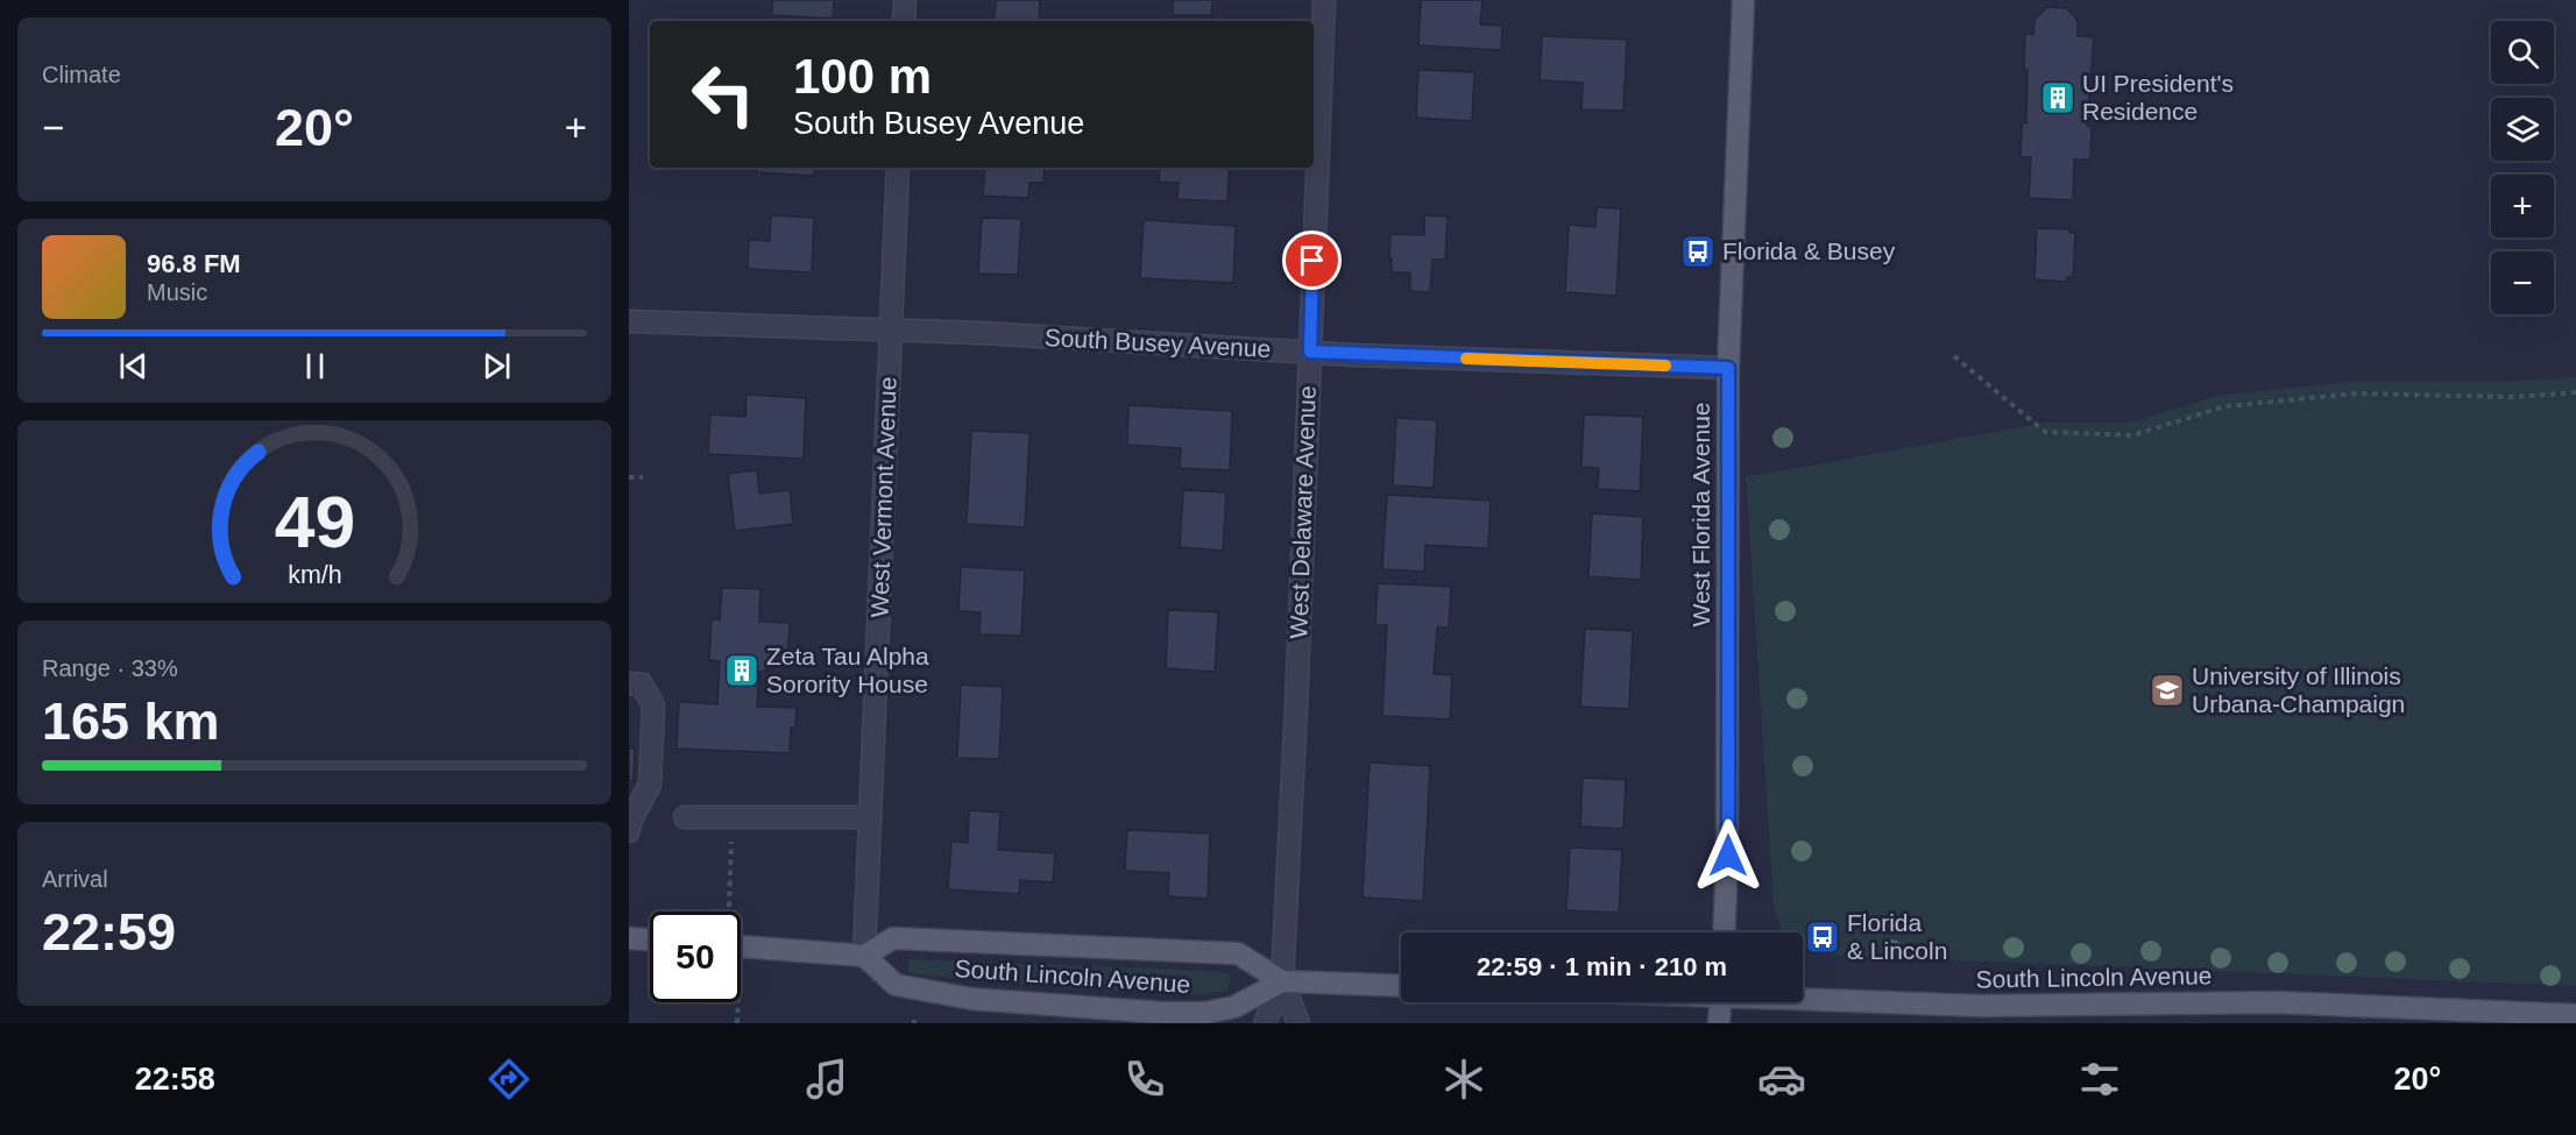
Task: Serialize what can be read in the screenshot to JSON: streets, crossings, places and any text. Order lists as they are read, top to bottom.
{
  "streets": {
    "main road": ["West Florida Avenue", "South Lincoln Avenue"],
    "street": ["South Busey Avenue", "West Vermont Avenue", "West Delaware Avenue"]
  },
  "crossings": [
    ["South Busey Avenue", "West Vermont Avenue"],
    ["South Busey Avenue", "West Delaware Avenue"],
    ["South Busey Avenue", "West Florida Avenue"],
    ["West Vermont Avenue", "South Lincoln Avenue"],
    ["West Delaware Avenue", "South Lincoln Avenue"]
  ],
  "places": {
    "building": ["UI President's Residence", "Zeta Tau Alpha Sorority House"],
    "bus stop": ["Florida & Busey", "Florida & Lincoln"],
    "school or university": ["University of Illinois Urbana-Champaign"]
  },
  "page": {
    "tile": [
      "Climate",
      ["Range · 33%", "165 km"],
      ["Arrival", "22:59"]
    ],
    "map_buttons": ["+", "−"],
    "turn": ["100 m", "South Busey Avenue"],
    "heat": ["−", "20°", "+"],
    "song": ["96.8 FM", "Music"],
    "limit": "50",
    "trip": "22:59 · 1 min · 210 m",
    "tabs": ["22:58", "20°"],
    "gauge": ["49", "km/h"]
  }
}
